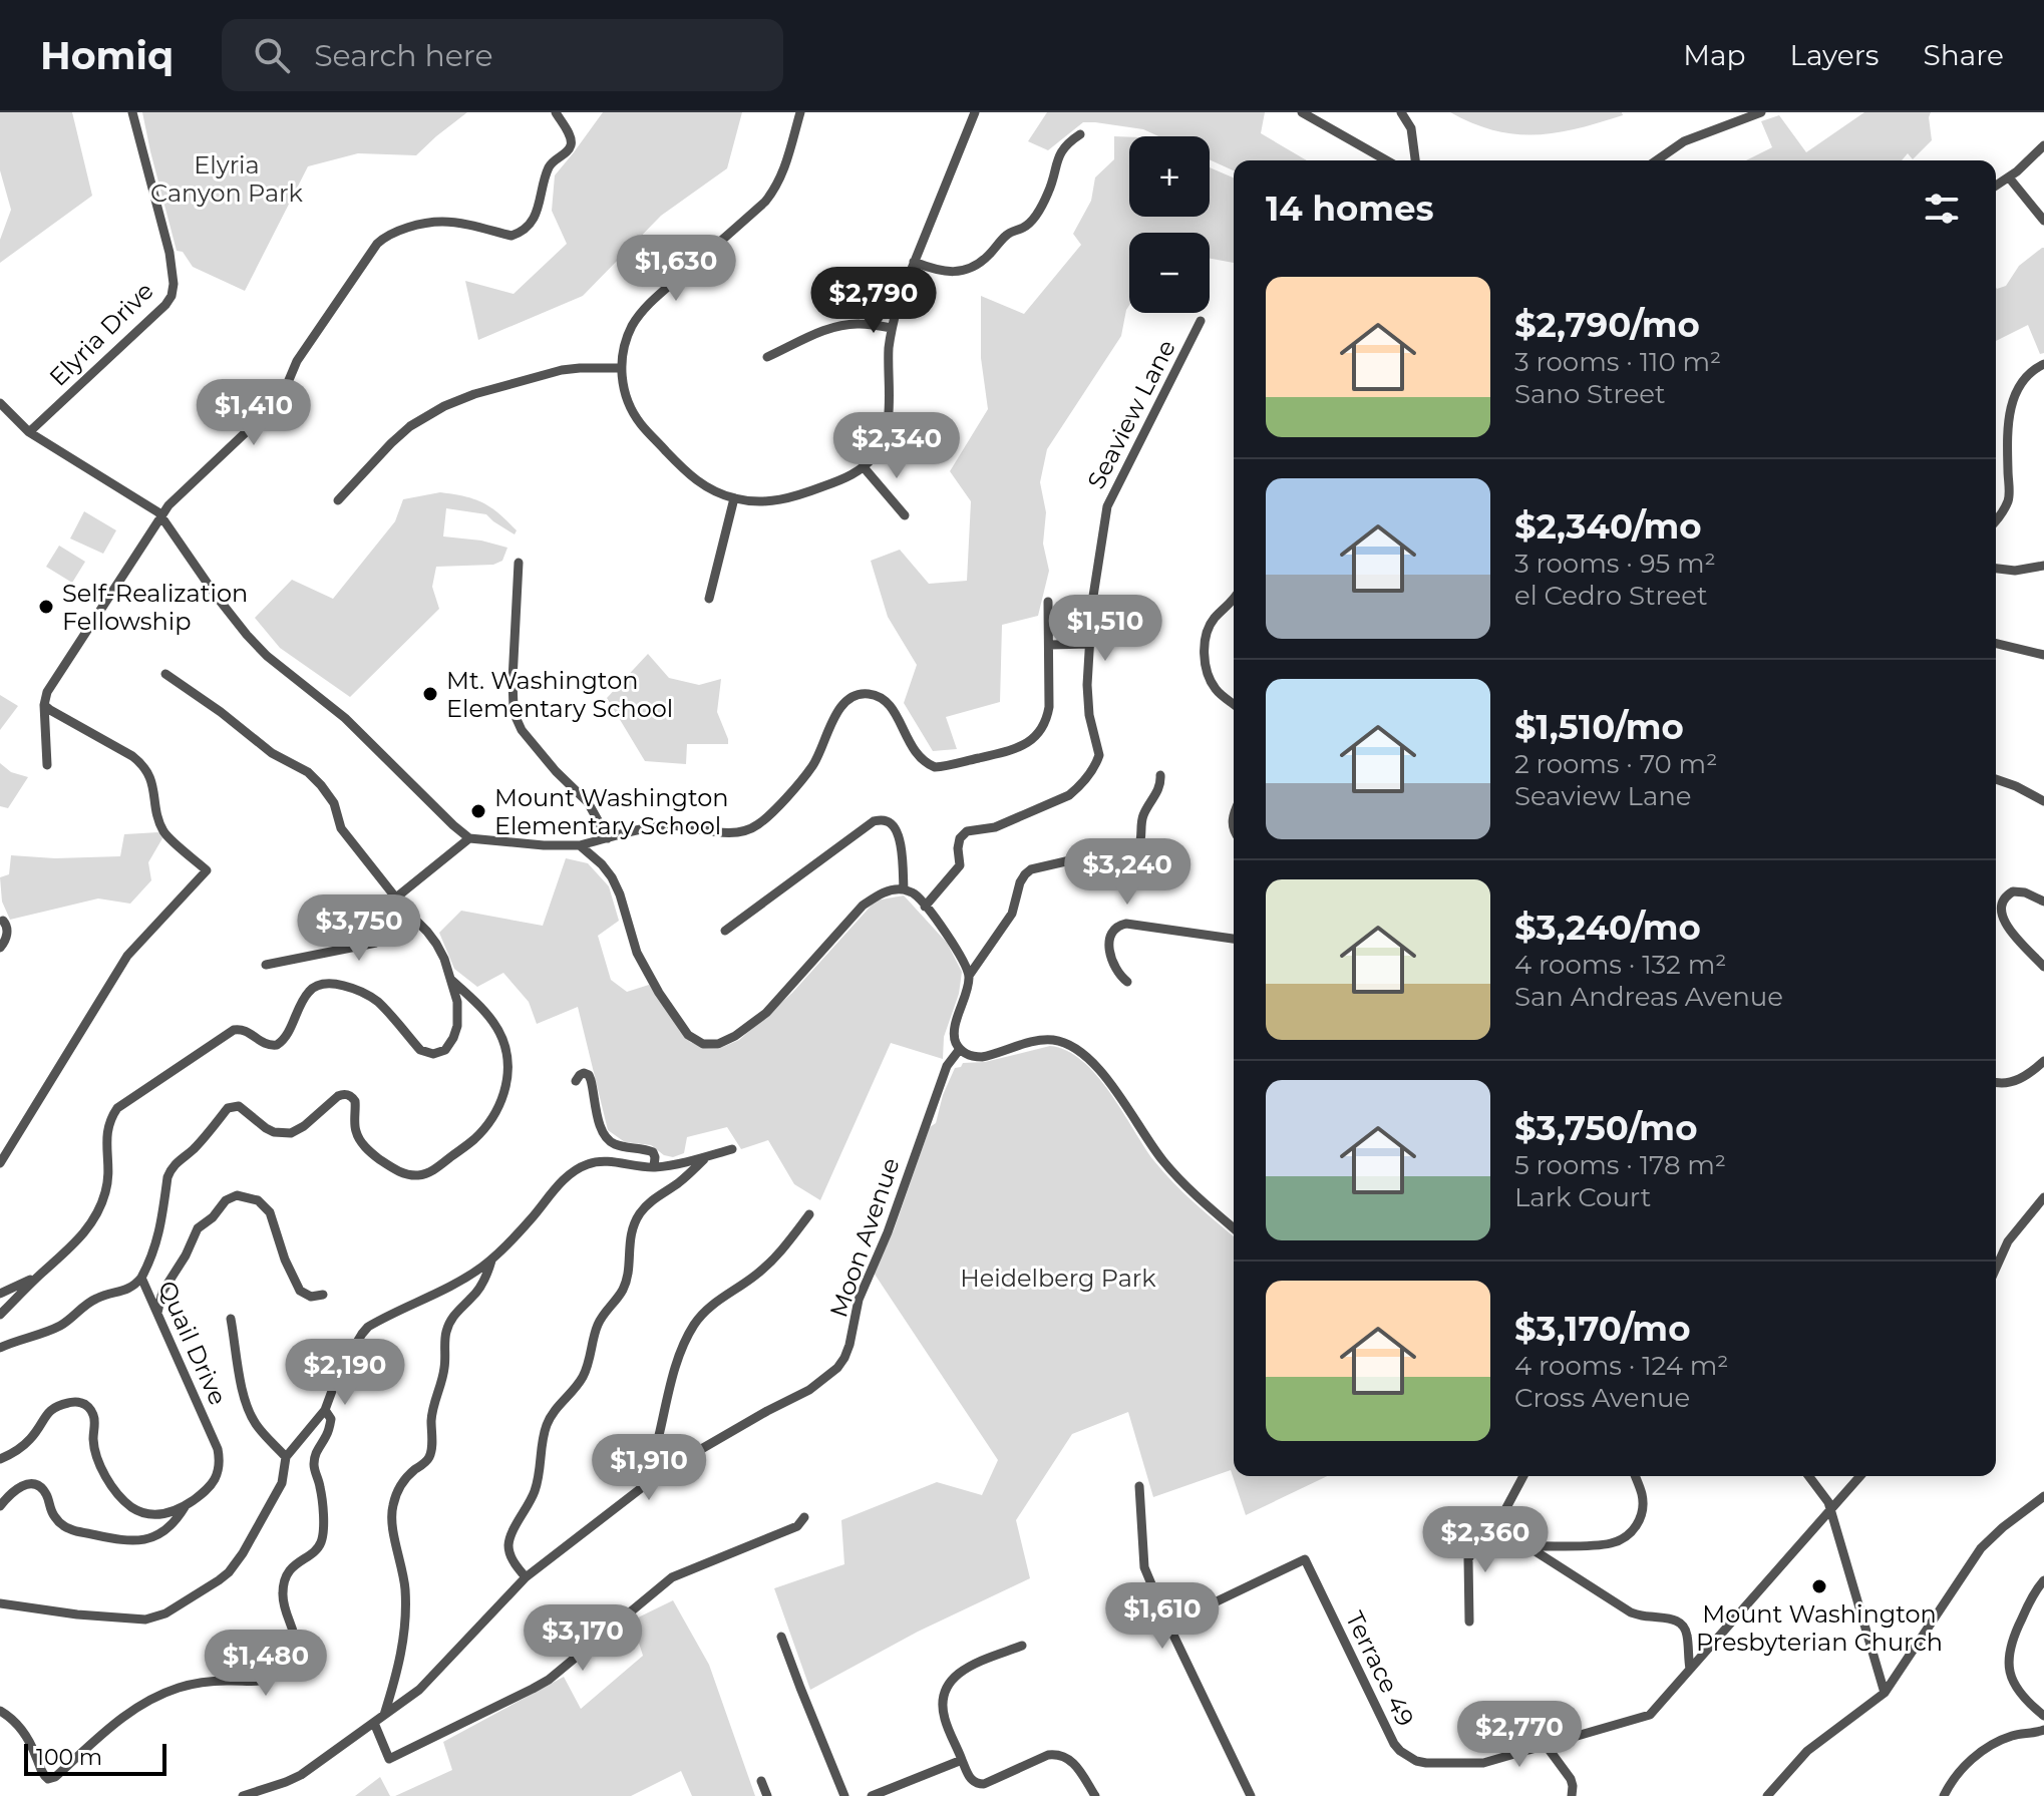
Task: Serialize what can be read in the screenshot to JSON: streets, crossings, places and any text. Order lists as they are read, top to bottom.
{
  "streets": {
    "street": [
      "Elyria Drive",
      "Seaview Lane",
      "Moon Avenue",
      "Quail Drive",
      "Terrace 49"
    ]
  },
  "parks": ["Elyria Canyon Park", "Heidelberg Park"],
  "places": [
    "Self-Realization Fellowship",
    "Mt. Washington Elementary School",
    "Mount Washington Elementary School",
    "Mount Washington Presbyterian Church"
  ],
  "scale_bar": "100 m",
  "page": {
    "header": "Homiq",
    "search": "Search here",
    "nav": ["Map", "Layers", "Share"],
    "map_buttons": ["+", "−"],
    "heading": "14 homes",
    "price": [
      "$1,630",
      "$2,790",
      "$1,410",
      "$2,340",
      "$1,510",
      "$3,240",
      "$3,750",
      "$2,190",
      "$1,910",
      "$2,360",
      "$1,610",
      "$3,170",
      "$1,480",
      "$2,770"
    ],
    "list": [
      {
        "name": "$2,790/mo",
        "note": "3 rooms · 110 m² · Sano Street"
      },
      {
        "name": "$2,340/mo",
        "note": "3 rooms · 95 m² · el Cedro Street"
      },
      {
        "name": "$1,510/mo",
        "note": "2 rooms · 70 m² · Seaview Lane"
      },
      {
        "name": "$3,240/mo",
        "note": "4 rooms · 132 m² · San Andreas Avenue"
      },
      {
        "name": "$3,750/mo",
        "note": "5 rooms · 178 m² · Lark Court"
      },
      {
        "name": "$3,170/mo",
        "note": "4 rooms · 124 m² · Cross Avenue"
      }
    ],
    "scale": "100 m"
  }
}
